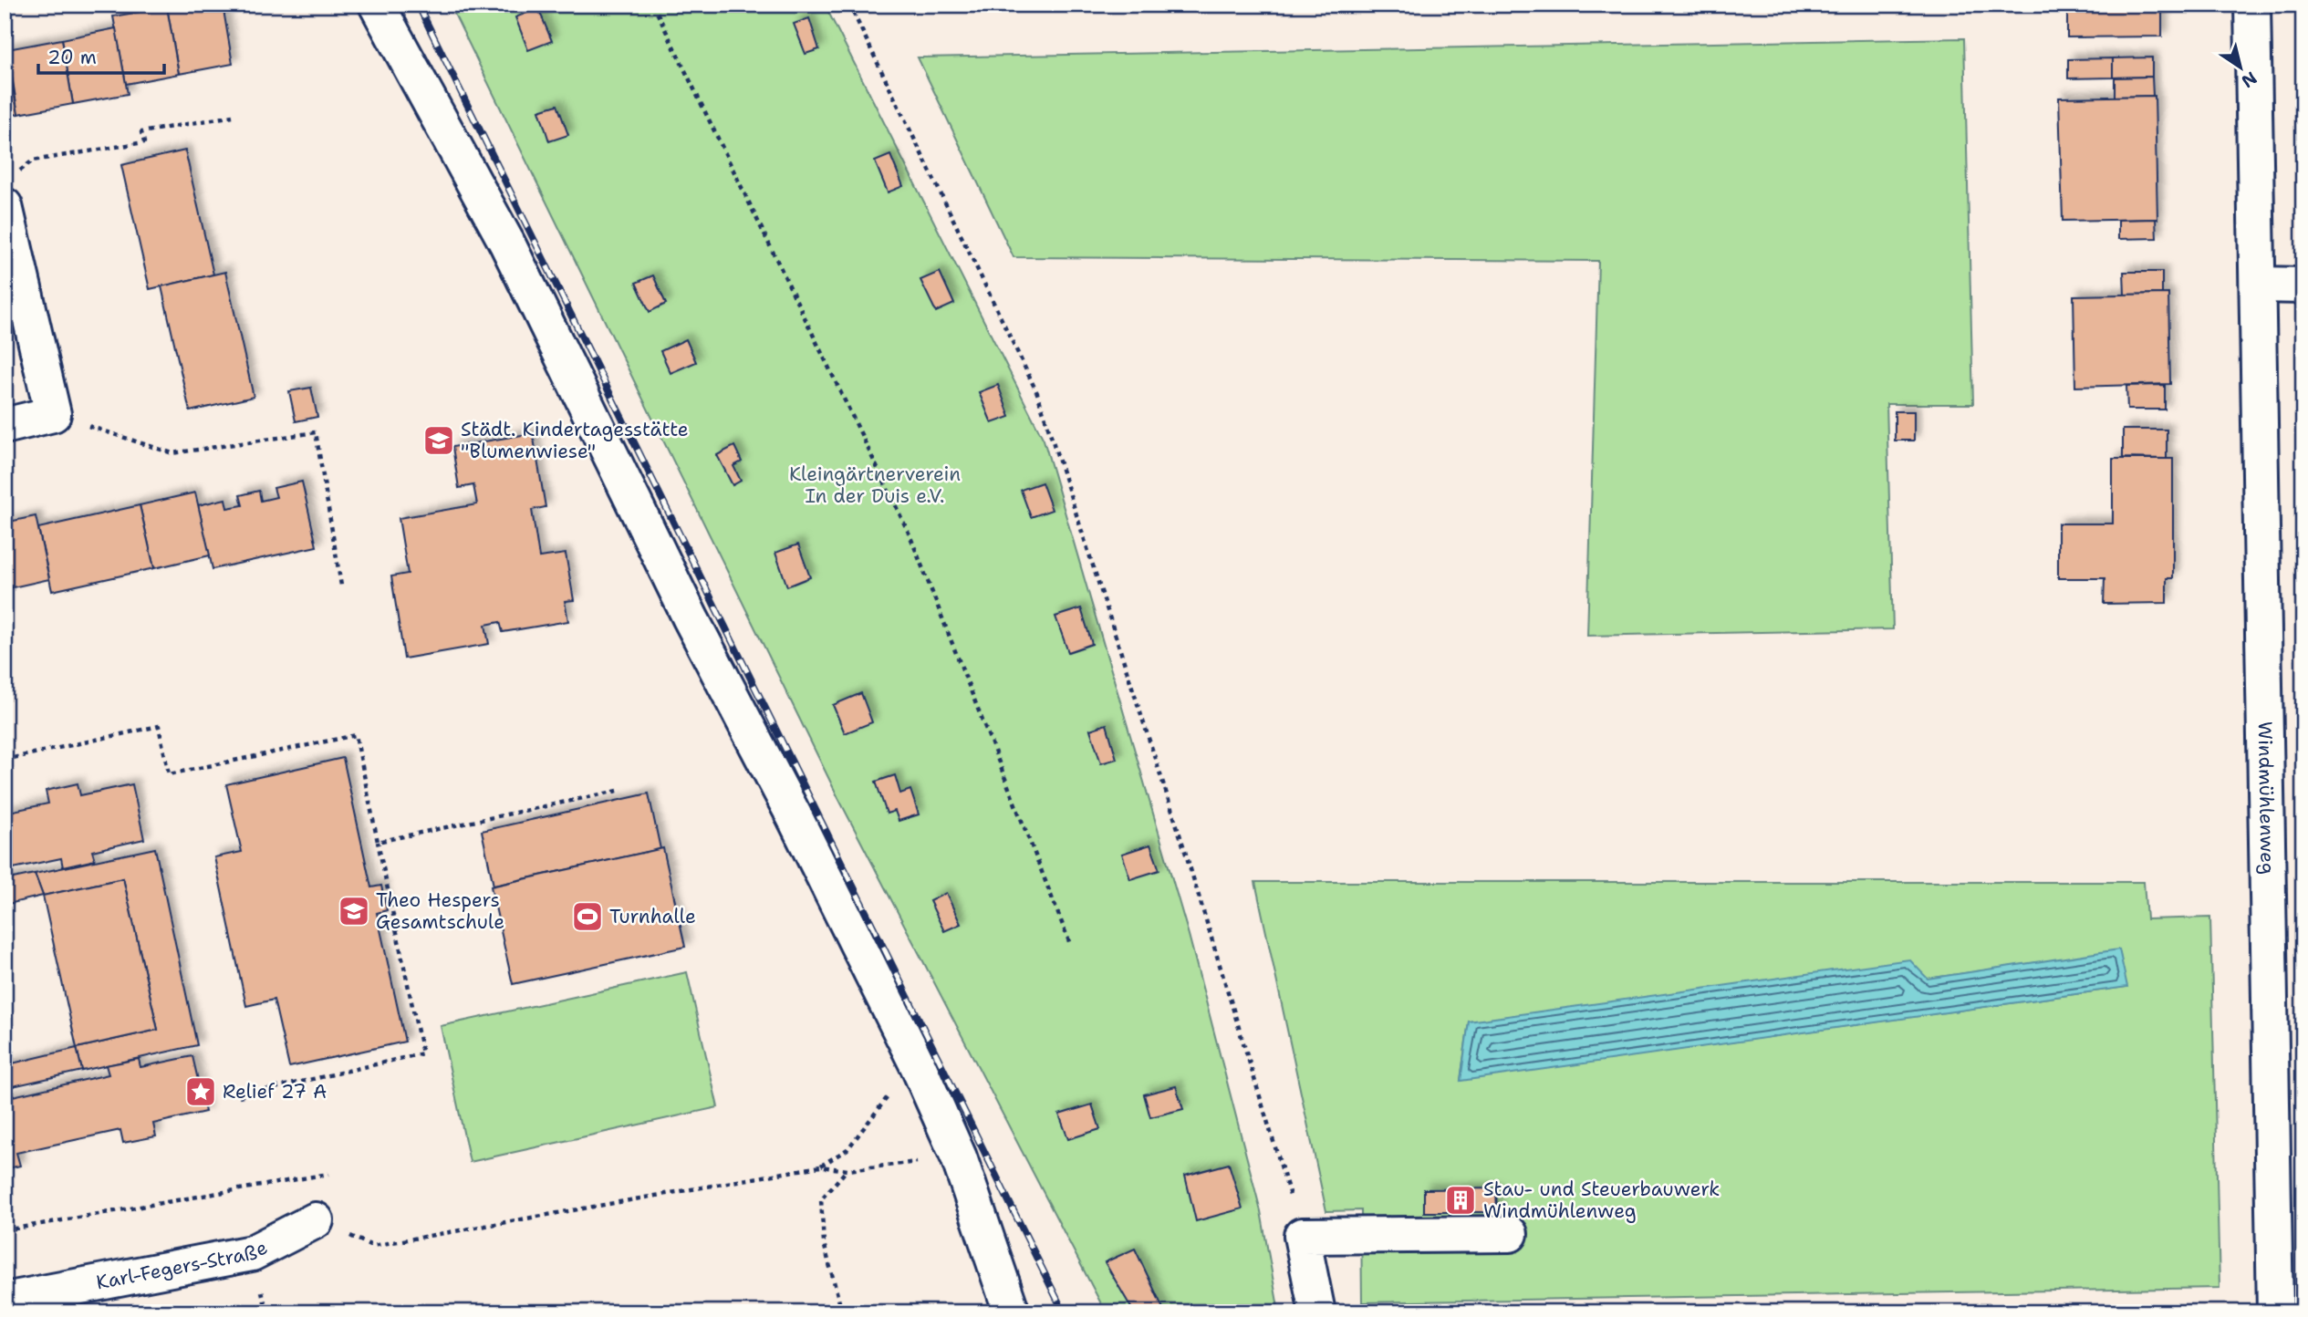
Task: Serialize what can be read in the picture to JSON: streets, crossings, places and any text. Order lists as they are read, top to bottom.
{
  "streets": {
    "street": ["Windmühlenweg", "Karl-Fegers-Straße"]
  },
  "parks": ["Kleingärtnerverein In der Duis e.V."],
  "places": {
    "school or university": ["Städt. Kindertagesstätte \"Blumenwiese\"", "Theo Hespers Gesamtschule"],
    "sports": ["Turnhalle"],
    "place": ["Relief 27 A"],
    "building": ["Stau- und Steuerbauwerk Windmühlenweg"]
  },
  "scale_bar": "20 m",
  "north": "bottom right"
}
